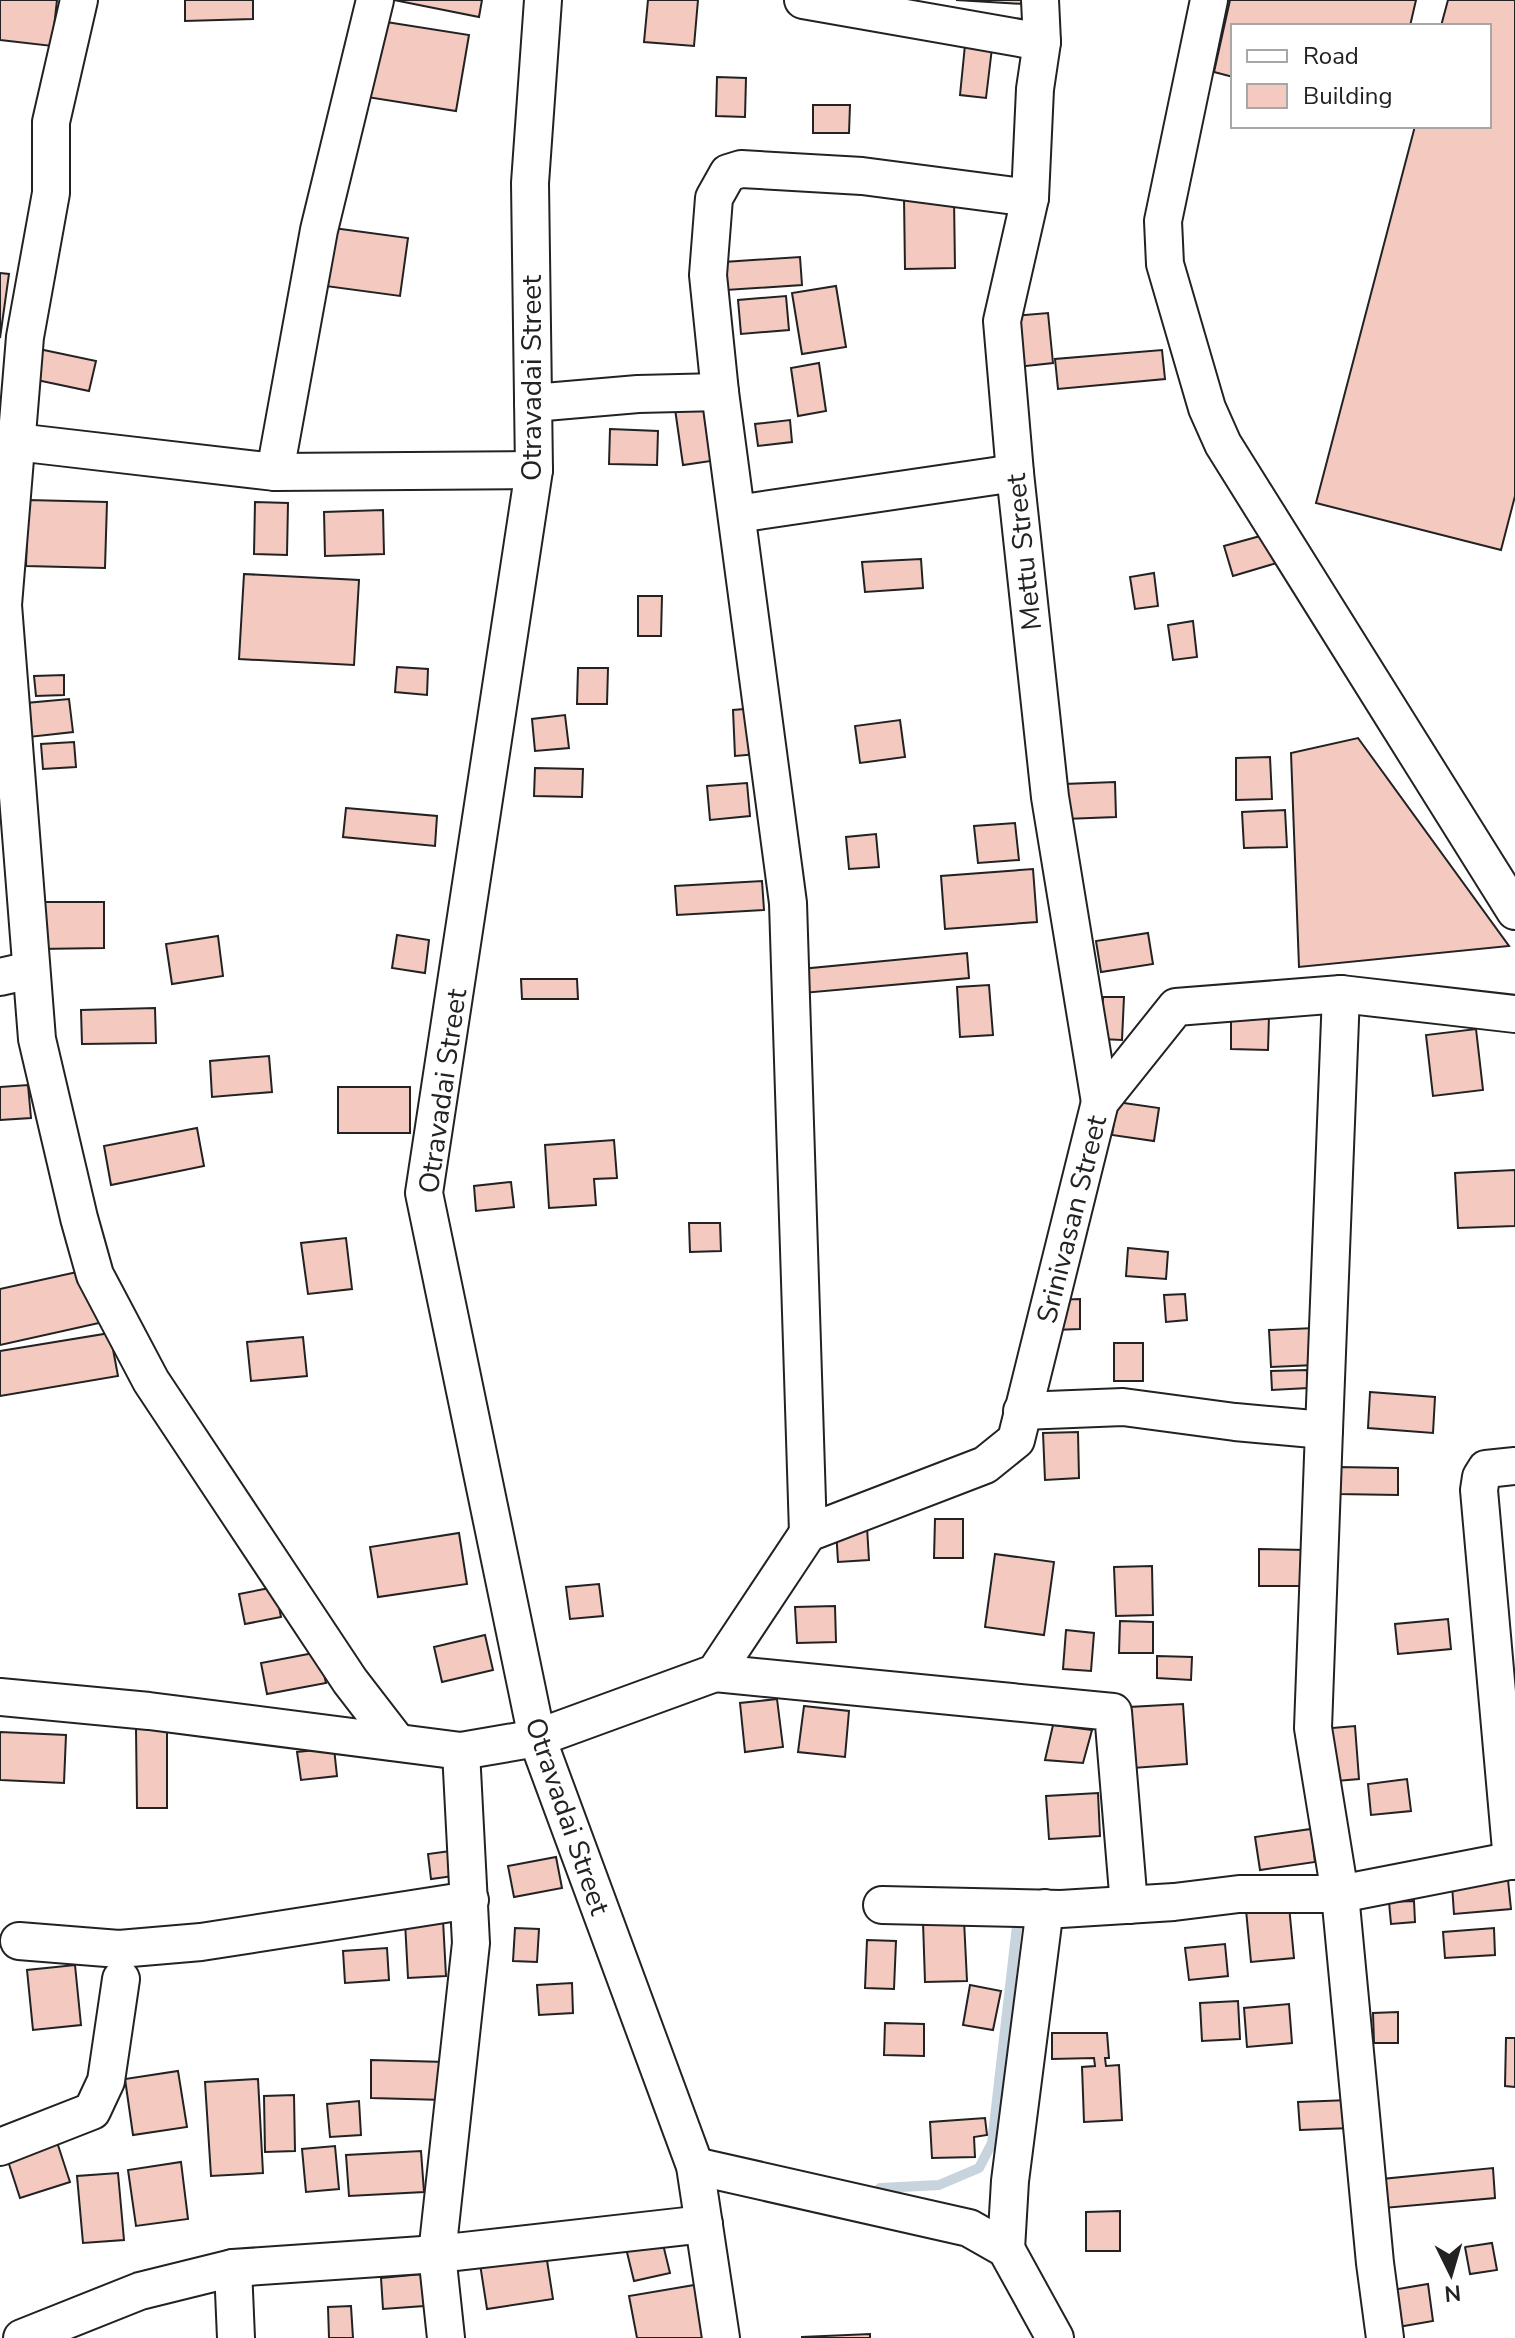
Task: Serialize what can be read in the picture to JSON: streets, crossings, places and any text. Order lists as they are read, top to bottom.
{
  "streets": {
    "street": ["Otravadai Street", "Mettu Street", "Srinivasan Street"]
  },
  "crossings": [
    ["Mettu Street", "Srinivasan Street"]
  ],
  "legend": ["Road", "Building"],
  "north": "bottom"
}
